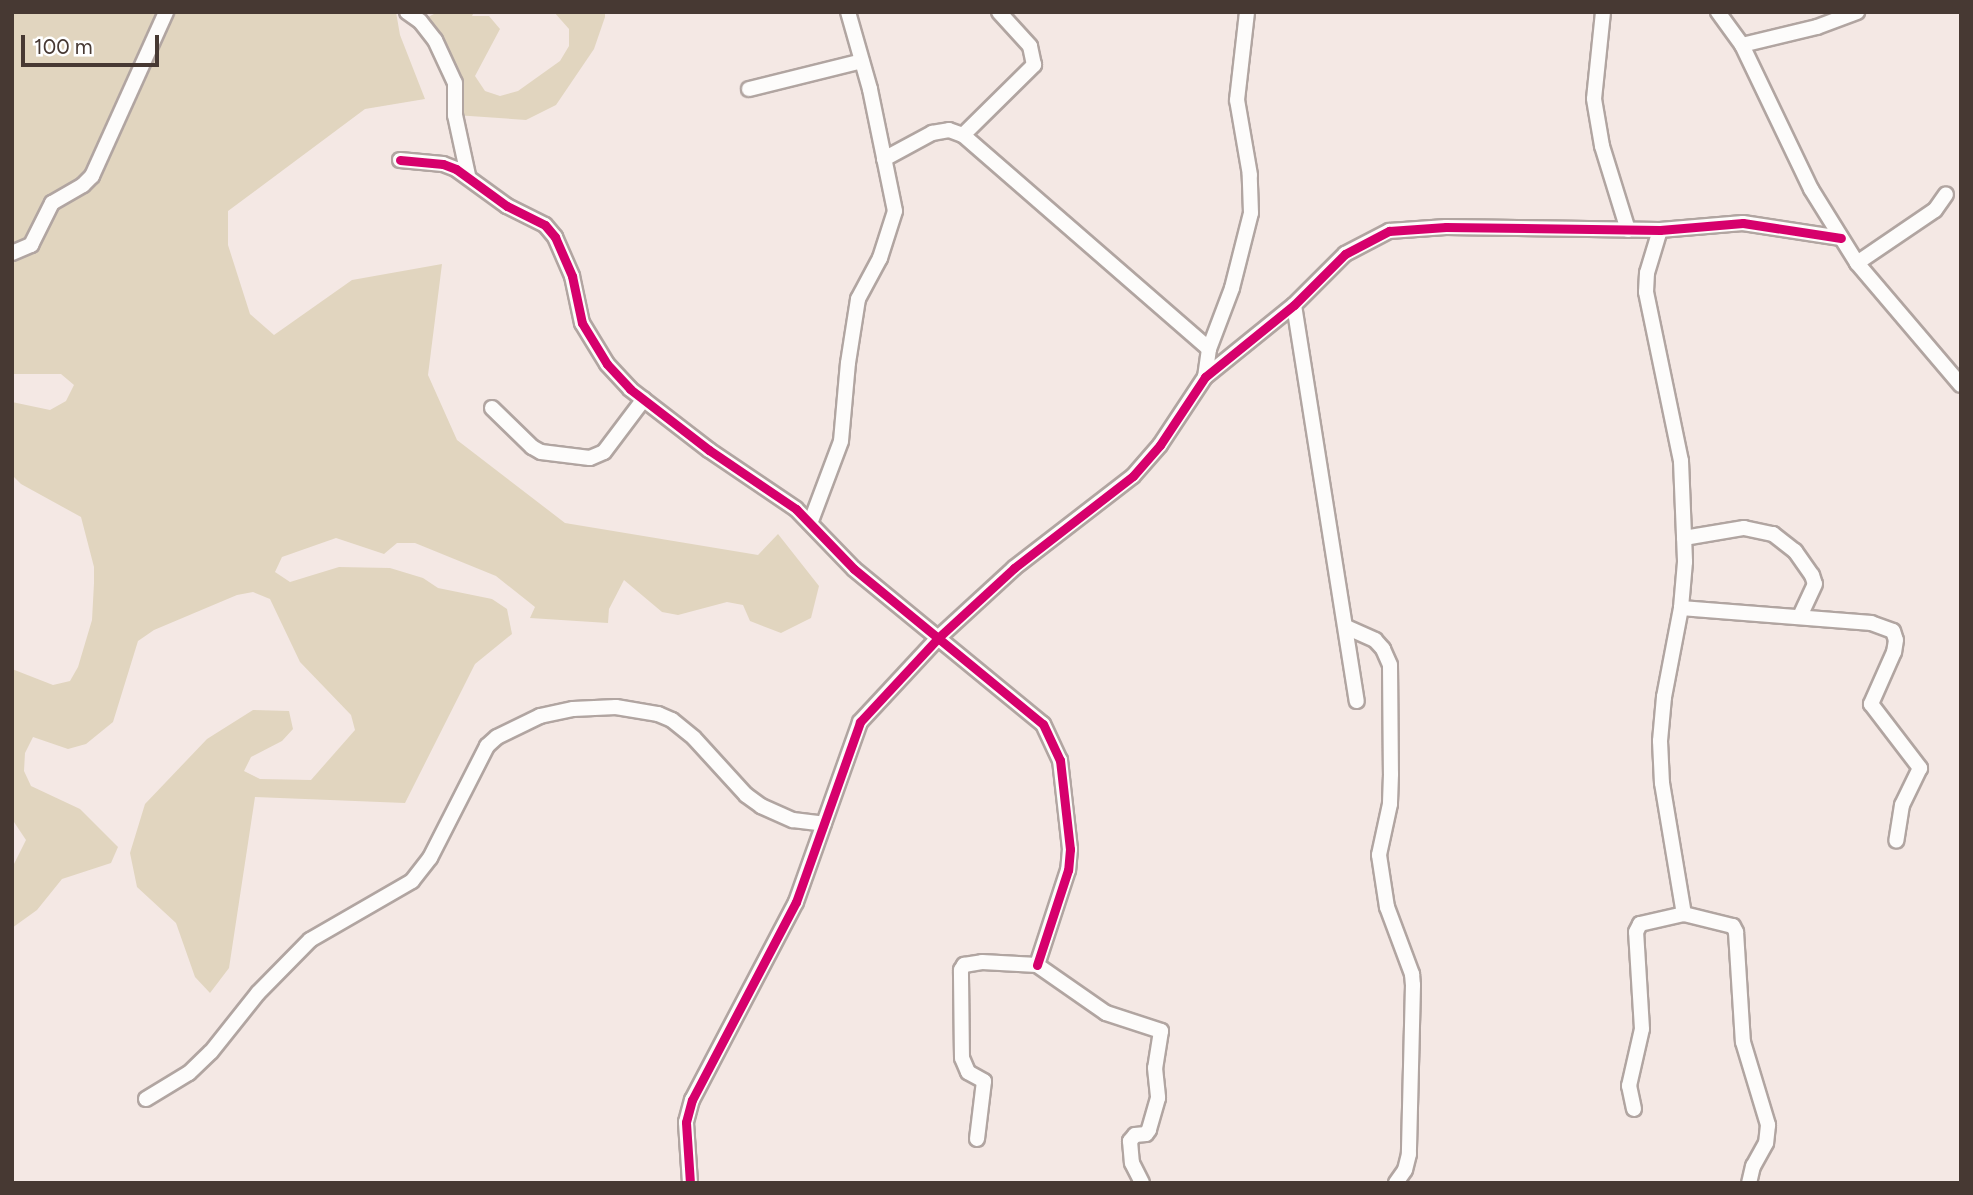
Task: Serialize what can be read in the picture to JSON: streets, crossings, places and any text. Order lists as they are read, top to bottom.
{
  "scale_bar": "100 m"
}
